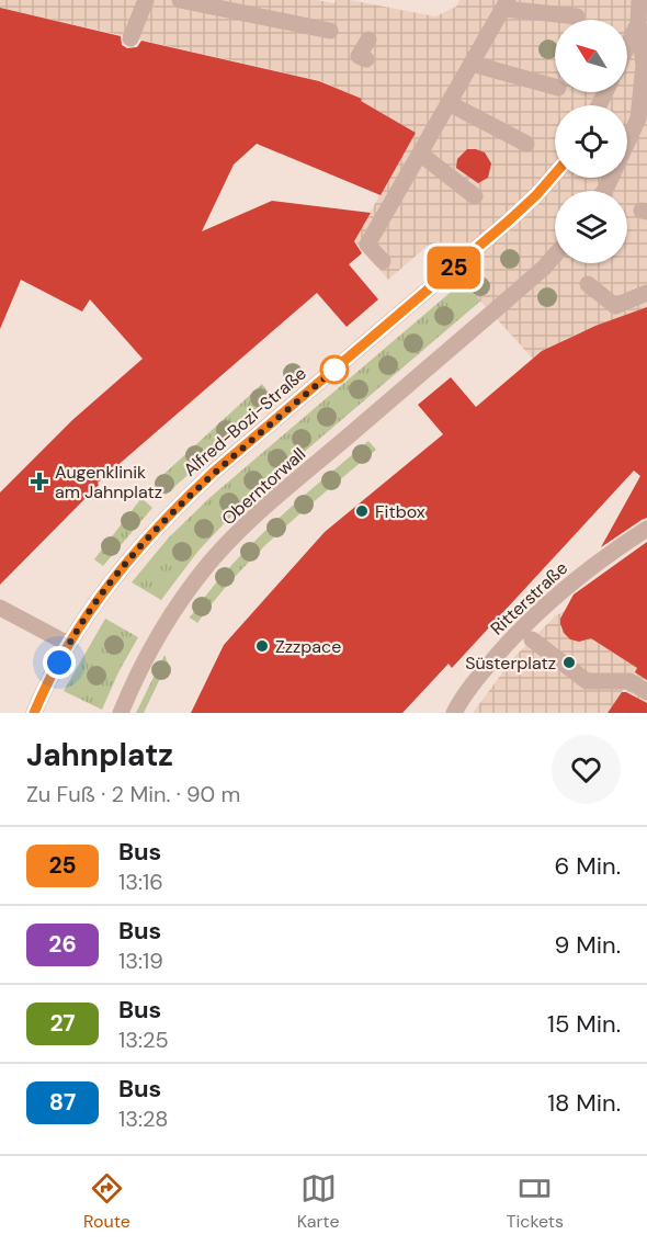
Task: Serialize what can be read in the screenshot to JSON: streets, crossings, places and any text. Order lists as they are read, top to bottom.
{
  "streets": {
    "street": ["Alfred-Bozi-Straße", "Oberntorwall", "Ritterstraße"]
  },
  "places": {
    "health": ["Augenklinik am Jahnplatz"],
    "other": ["Fitbox", "Zzzpace", "Süsterplatz"]
  },
  "lines": ["bus line 25"],
  "north": "top left",
  "page": {
    "on_map": "25",
    "heading": ["Jahnplatz", "Zu Fuß · 2 Min. · 90 m"],
    "list": [
      {
        "mark": "25",
        "name": "Bus",
        "note": "13:16",
        "value": "6 Min."
      },
      {
        "mark": "26",
        "name": "Bus",
        "note": "13:19",
        "value": "9 Min."
      },
      {
        "mark": "27",
        "name": "Bus",
        "note": "13:25",
        "value": "15 Min."
      },
      {
        "mark": "87",
        "name": "Bus",
        "note": "13:28",
        "value": "18 Min."
      }
    ],
    "tabs": ["Route", "Karte", "Tickets"]
  }
}
